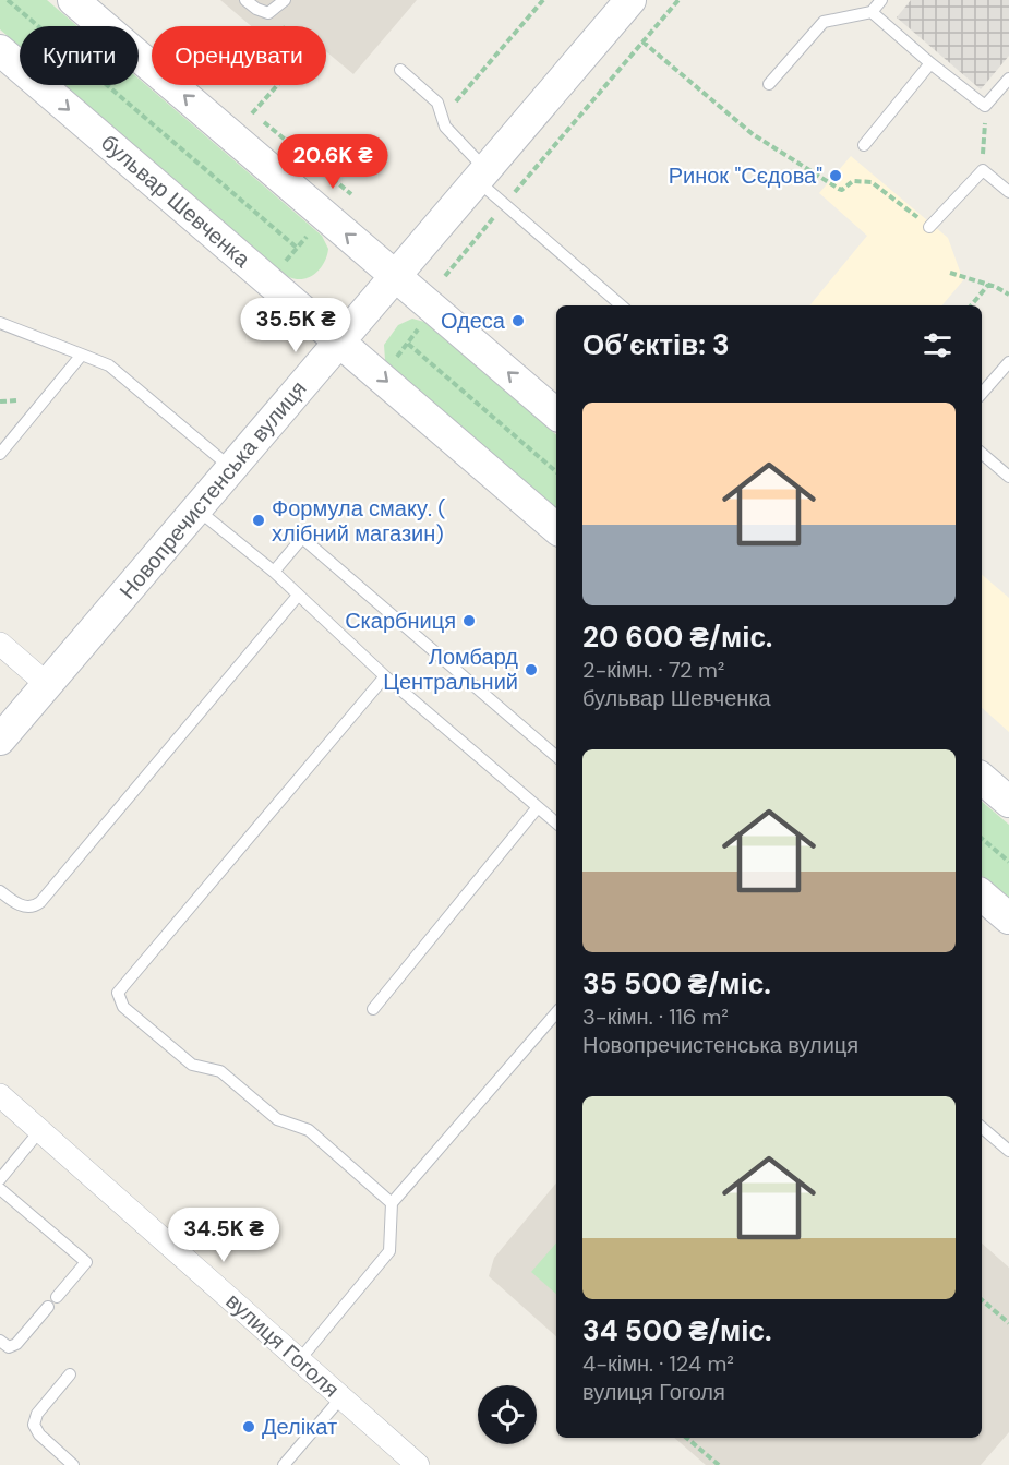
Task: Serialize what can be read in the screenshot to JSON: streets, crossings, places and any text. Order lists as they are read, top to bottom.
{
  "streets": {
    "main road": ["бульвар Шевченка", "Новопречистенська вулиця"],
    "street": ["вулиця Гоголя"]
  },
  "crossings": [
    ["бульвар Шевченка", "Новопречистенська вулиця"]
  ],
  "places": [
    "Ринок \"Сєдова\"",
    "Одеса",
    "Формула смаку. ( хлібний магазин)",
    "Скарбниця",
    "Ломбард Центральний",
    "Делікат"
  ],
  "page": {
    "chip": ["Купити", "Орендувати"],
    "price": ["20.6K ₴", "35.5K ₴", "34.5K ₴"],
    "heading": "Об’єктів: 3",
    "list": [
      {
        "name": "20 600 ₴/міс.",
        "note": "2-кімн. · 72 m² · бульвар Шевченка"
      },
      {
        "name": "35 500 ₴/міс.",
        "note": "3-кімн. · 116 m² · Новопречистенська вулиця"
      },
      {
        "name": "34 500 ₴/міс.",
        "note": "4-кімн. · 124 m² · вулиця Гоголя"
      }
    ]
  }
}
